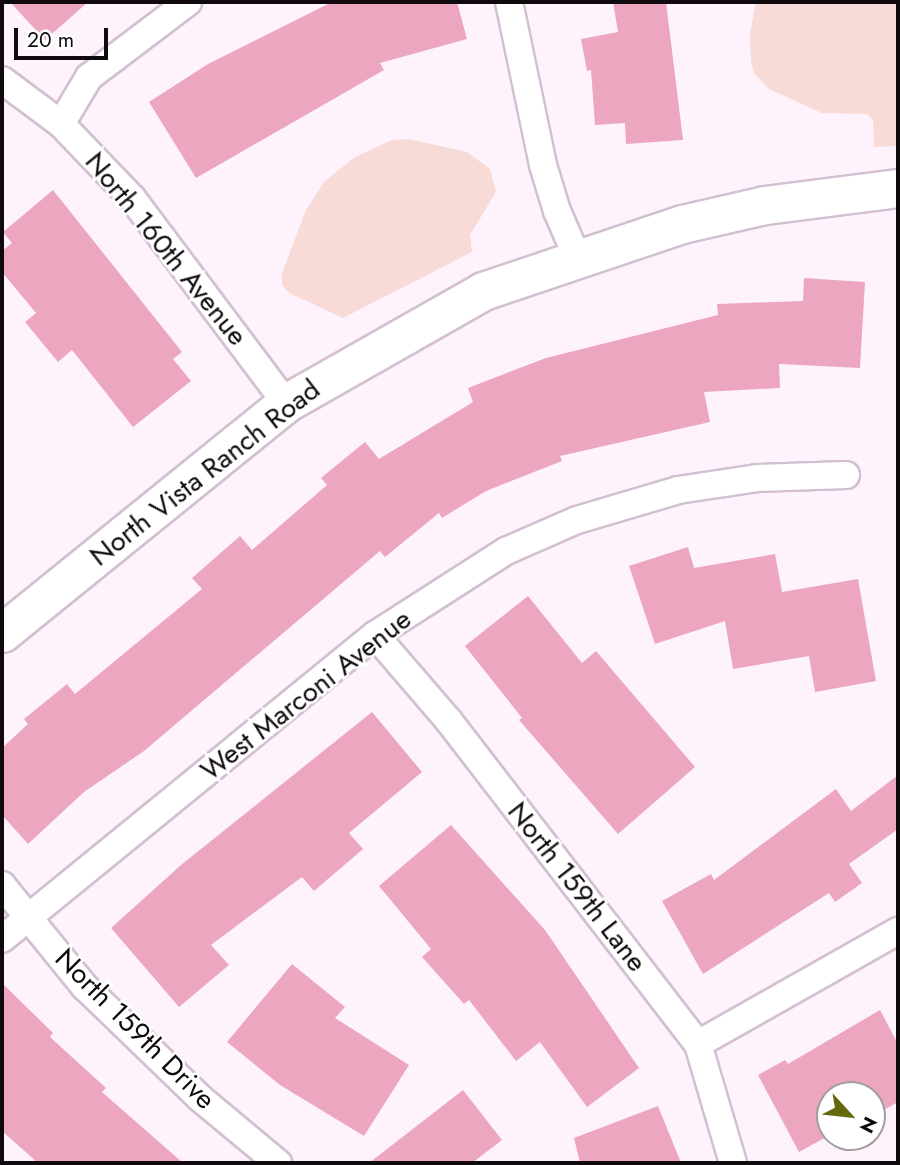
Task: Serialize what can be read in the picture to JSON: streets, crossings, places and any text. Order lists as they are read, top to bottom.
{
  "streets": {
    "street": [
      "North 160th Avenue",
      "North Vista Ranch Road",
      "West Marconi Avenue",
      "North 159th Lane",
      "North 159th Drive"
    ]
  },
  "crossings": [
    ["North 160th Avenue", "North Vista Ranch Road"],
    ["West Marconi Avenue", "North 159th Lane"],
    ["West Marconi Avenue", "North 159th Drive"]
  ],
  "scale_bar": "20 m",
  "north": "bottom right"
}
